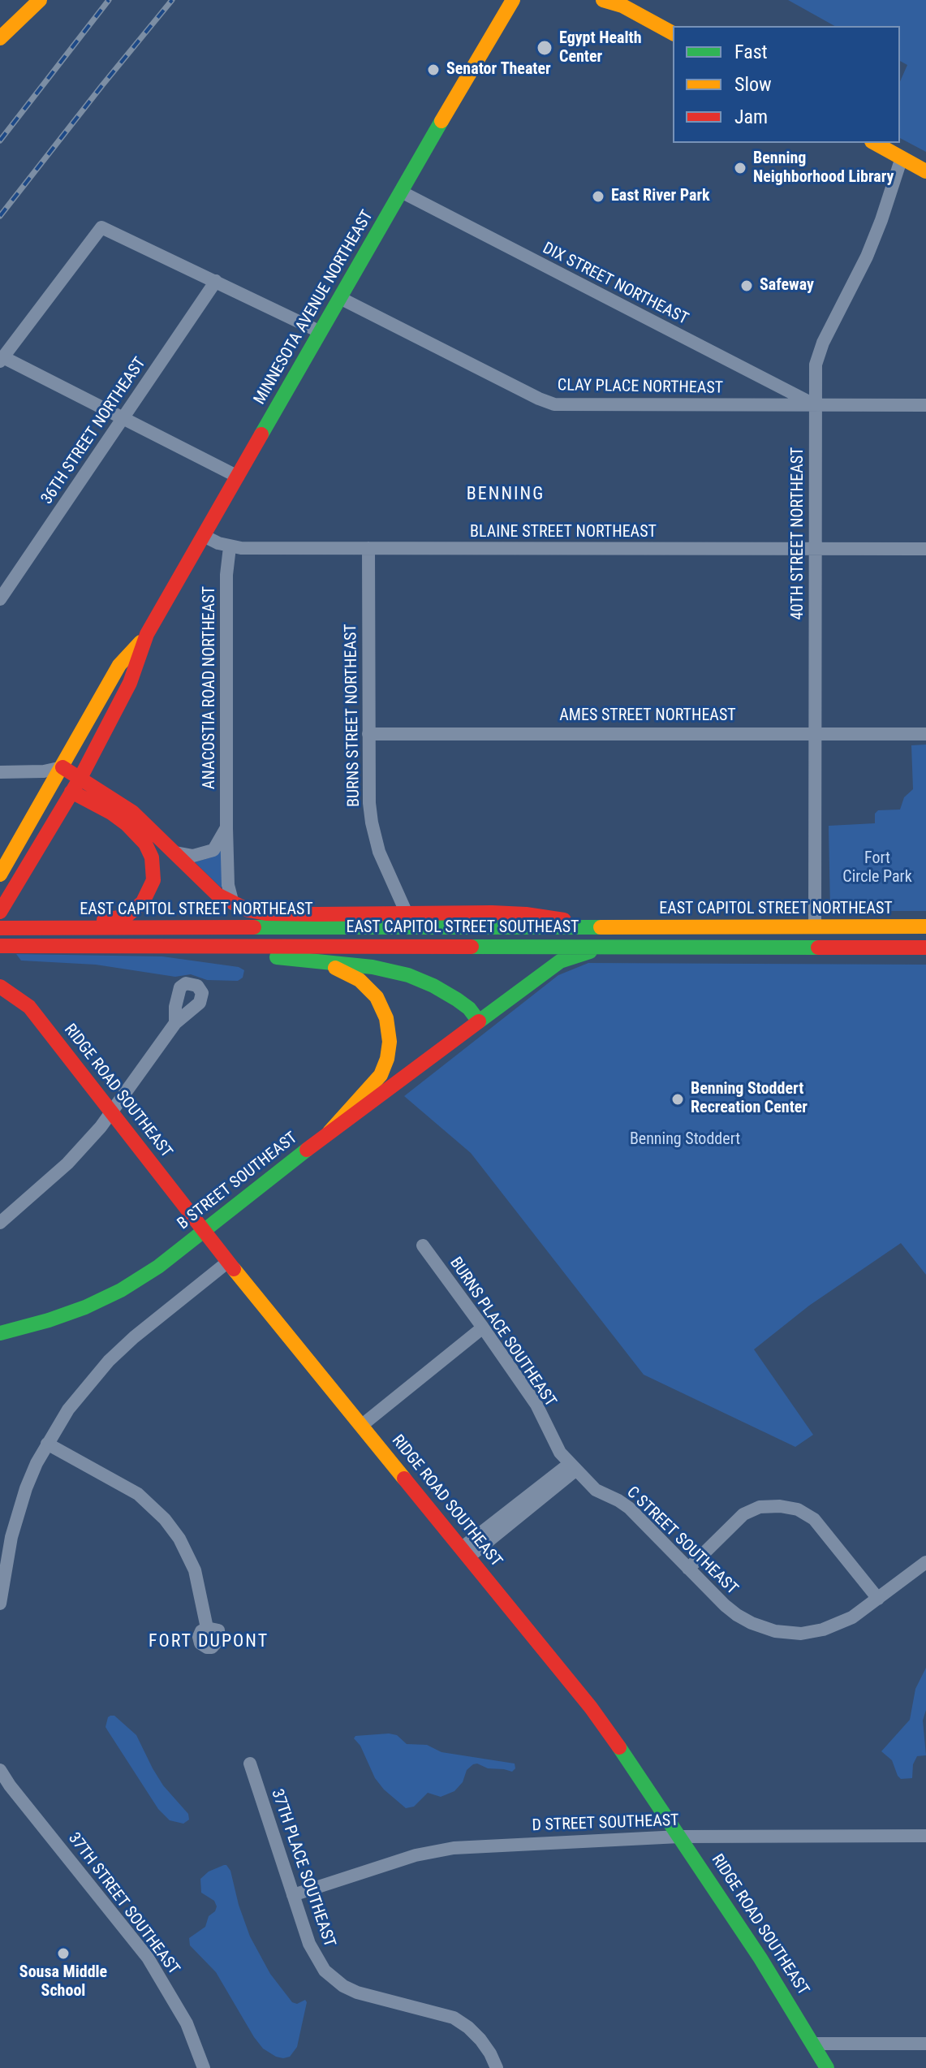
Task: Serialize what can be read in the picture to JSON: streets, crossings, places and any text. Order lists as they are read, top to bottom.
{
  "streets": {
    "main road": [
      "MINNESOTA AVENUE NORTHEAST",
      "EAST CAPITOL STREET NORTHEAST",
      "EAST CAPITOL STREET SOUTHEAST",
      "RIDGE ROAD SOUTHEAST",
      "B STREET SOUTHEAST"
    ],
    "street": [
      "DIX STREET NORTHEAST",
      "CLAY PLACE NORTHEAST",
      "36TH STREET NORTHEAST",
      "BLAINE STREET NORTHEAST",
      "40TH STREET NORTHEAST",
      "ANACOSTIA ROAD NORTHEAST",
      "BURNS STREET NORTHEAST",
      "AMES STREET NORTHEAST",
      "BURNS PLACE SOUTHEAST",
      "C STREET SOUTHEAST",
      "D STREET SOUTHEAST",
      "37TH PLACE SOUTHEAST",
      "37TH STREET SOUTHEAST"
    ]
  },
  "crossings": [
    ["DIX STREET NORTHEAST", "MINNESOTA AVENUE NORTHEAST"],
    ["DIX STREET NORTHEAST", "CLAY PLACE NORTHEAST"],
    ["DIX STREET NORTHEAST", "40TH STREET NORTHEAST"],
    ["MINNESOTA AVENUE NORTHEAST", "CLAY PLACE NORTHEAST"],
    ["MINNESOTA AVENUE NORTHEAST", "BLAINE STREET NORTHEAST"],
    ["MINNESOTA AVENUE NORTHEAST", "EAST CAPITOL STREET NORTHEAST"],
    ["CLAY PLACE NORTHEAST", "40TH STREET NORTHEAST"],
    ["BLAINE STREET NORTHEAST", "40TH STREET NORTHEAST"],
    ["BLAINE STREET NORTHEAST", "ANACOSTIA ROAD NORTHEAST"],
    ["BLAINE STREET NORTHEAST", "BURNS STREET NORTHEAST"],
    ["40TH STREET NORTHEAST", "AMES STREET NORTHEAST"],
    ["40TH STREET NORTHEAST", "EAST CAPITOL STREET NORTHEAST"],
    ["ANACOSTIA ROAD NORTHEAST", "EAST CAPITOL STREET NORTHEAST"],
    ["BURNS STREET NORTHEAST", "AMES STREET NORTHEAST"],
    ["BURNS STREET NORTHEAST", "EAST CAPITOL STREET NORTHEAST"],
    ["EAST CAPITOL STREET SOUTHEAST", "B STREET SOUTHEAST"],
    ["RIDGE ROAD SOUTHEAST", "B STREET SOUTHEAST"],
    ["RIDGE ROAD SOUTHEAST", "D STREET SOUTHEAST"],
    ["BURNS PLACE SOUTHEAST", "C STREET SOUTHEAST"],
    ["D STREET SOUTHEAST", "37TH PLACE SOUTHEAST"]
  ],
  "districts": ["BENNING", "FORT DUPONT"],
  "parks": ["Fort Circle Park", "Benning Stoddert"],
  "places": [
    "Egypt Health Center",
    "Senator Theater",
    "Benning Neighborhood Library",
    "East River Park",
    "Safeway",
    "Benning Stoddert Recreation Center",
    "Sousa Middle School"
  ],
  "legend": ["Fast", "Slow", "Jam"]
}
